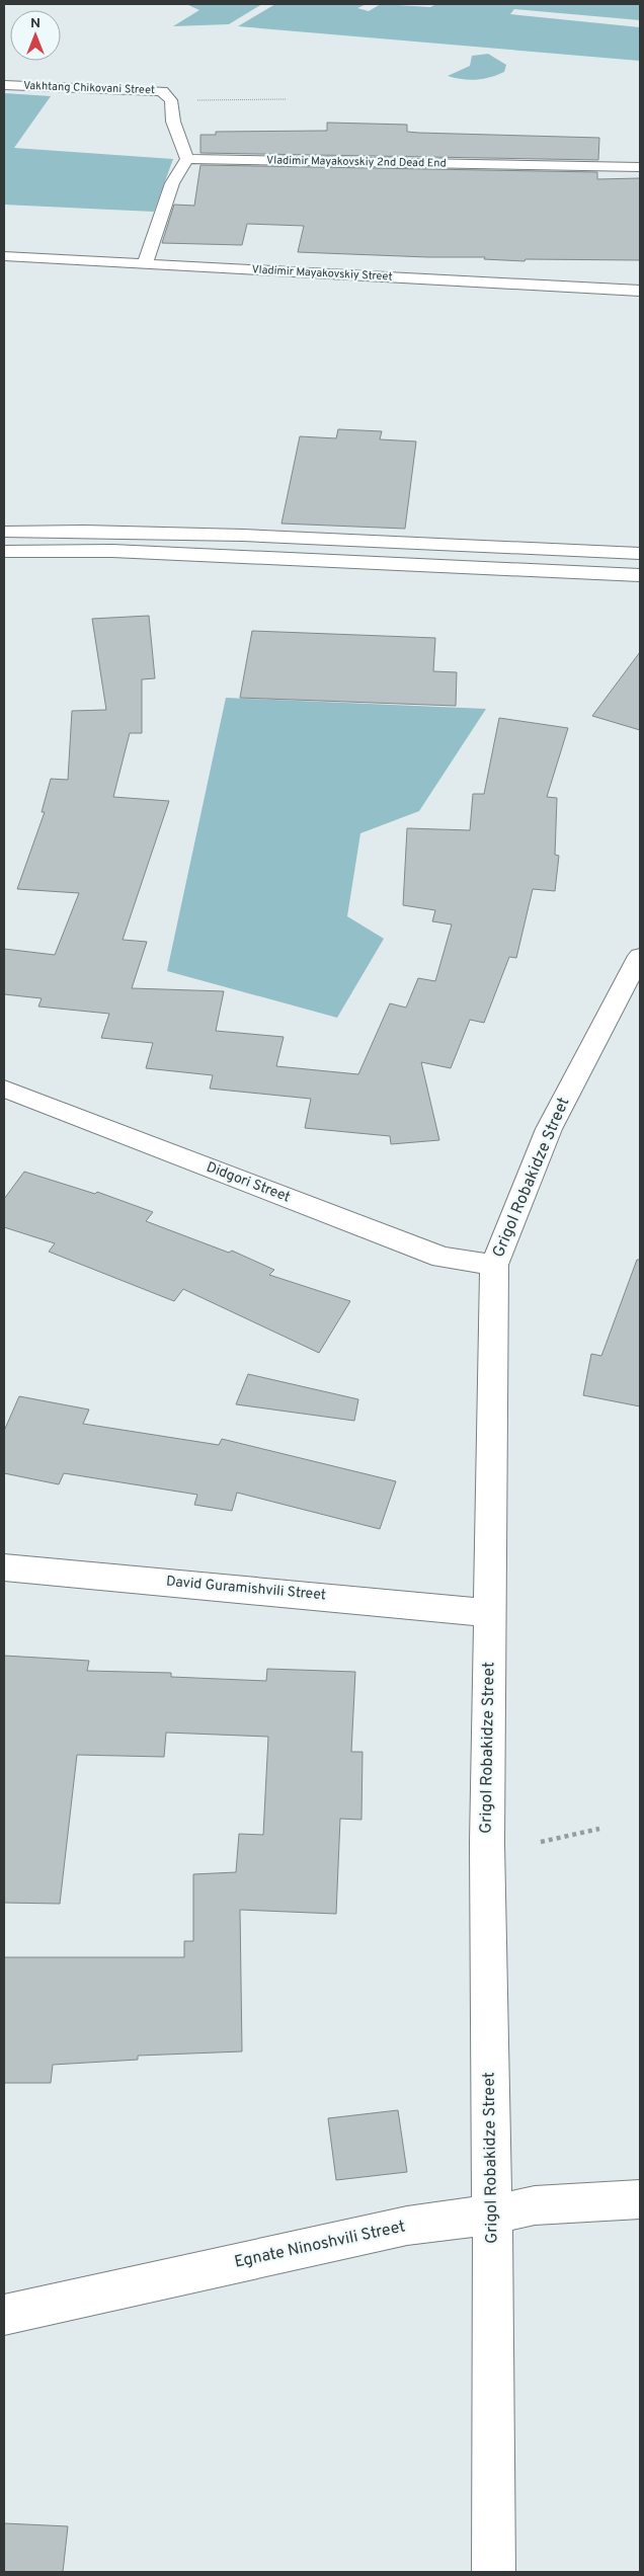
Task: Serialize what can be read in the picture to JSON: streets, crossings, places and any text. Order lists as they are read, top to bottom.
{
  "streets": {
    "street": [
      "Vakhtang Chikovani Street",
      "Vladimir Mayakovskiy 2nd Dead End",
      "Vladimir Mayakovskiy Street",
      "Grigol Robakidze Street",
      "Didgori Street",
      "David Guramishvili Street",
      "Egnate Ninoshvili Street"
    ]
  },
  "crossings": [
    ["Vakhtang Chikovani Street", "Vladimir Mayakovskiy 2nd Dead End"],
    ["Grigol Robakidze Street", "Didgori Street"],
    ["Grigol Robakidze Street", "David Guramishvili Street"],
    ["Grigol Robakidze Street", "Egnate Ninoshvili Street"]
  ],
  "north": "top"
}
